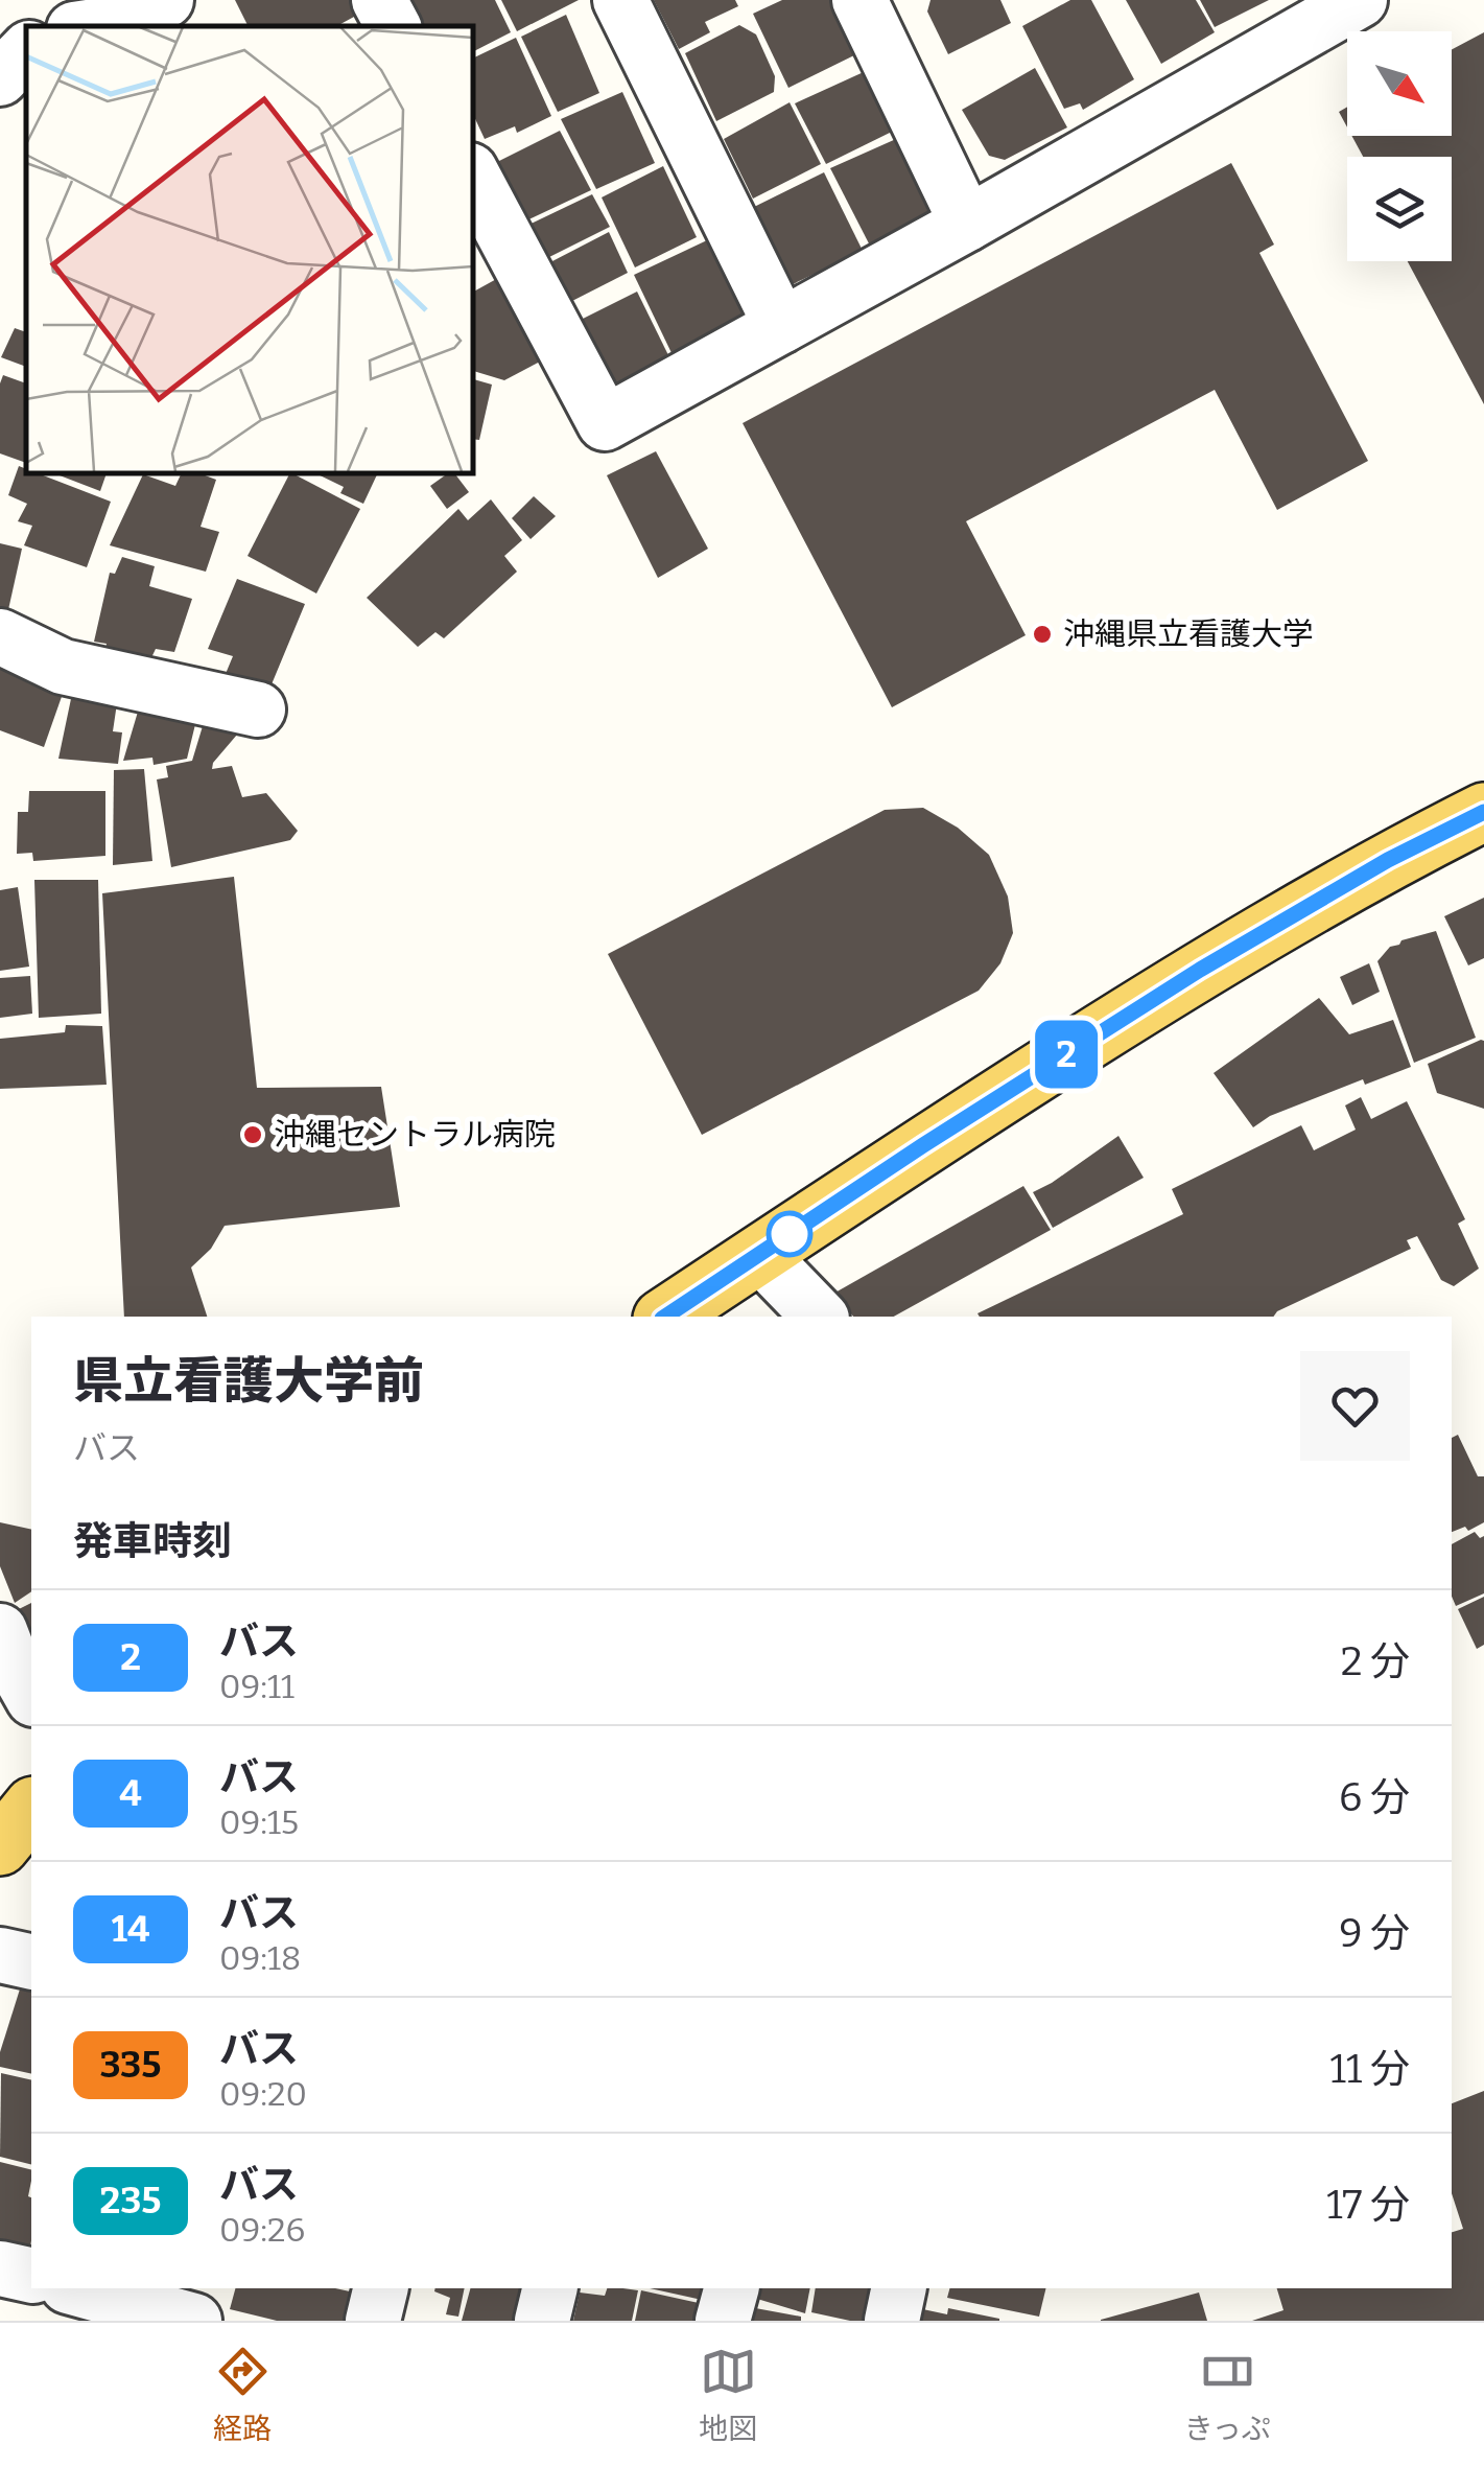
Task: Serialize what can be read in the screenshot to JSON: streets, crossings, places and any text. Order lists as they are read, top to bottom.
{
  "places": ["沖縄県立看護大学", "沖縄セントラル病院"],
  "lines": ["bus line 2"],
  "north": "bottom right",
  "page": {
    "on_map": "2",
    "heading": [
      ["県立看護大学前", "バス"],
      "発車時刻"
    ],
    "list": [
      {
        "mark": "2",
        "name": "バス",
        "note": "09:11",
        "value": "2 分"
      },
      {
        "mark": "4",
        "name": "バス",
        "note": "09:15",
        "value": "6 分"
      },
      {
        "mark": "14",
        "name": "バス",
        "note": "09:18",
        "value": "9 分"
      },
      {
        "mark": "335",
        "name": "バス",
        "note": "09:20",
        "value": "11 分"
      },
      {
        "mark": "235",
        "name": "バス",
        "note": "09:26",
        "value": "17 分"
      }
    ],
    "tabs": ["経路", "地図", "きっぷ"]
  }
}
